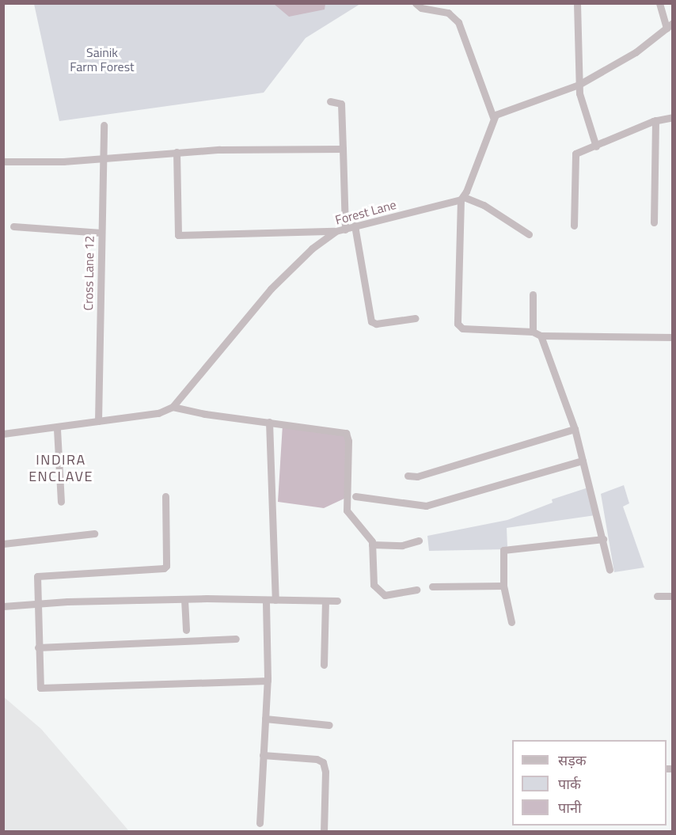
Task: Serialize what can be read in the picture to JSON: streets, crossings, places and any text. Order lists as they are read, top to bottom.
{
  "streets": {
    "street": ["Forest Lane", "Cross Lane 12"]
  },
  "crossings": [
    ["Forest Lane", "Cross Lane 12"]
  ],
  "districts": ["INDIRA ENCLAVE"],
  "parks": ["Sainik Farm Forest"],
  "legend": ["सड़क", "पार्क", "पानी"]
}
